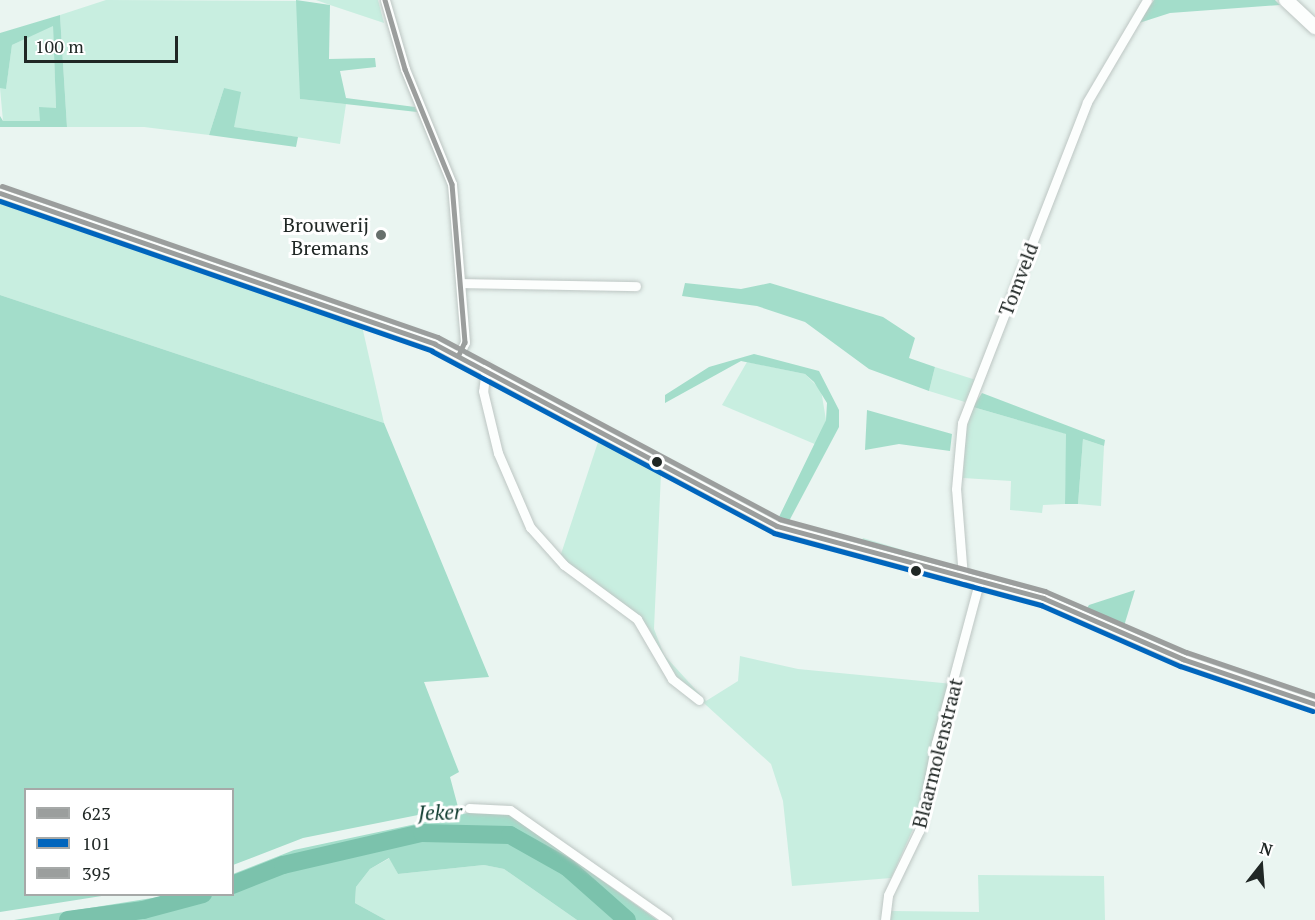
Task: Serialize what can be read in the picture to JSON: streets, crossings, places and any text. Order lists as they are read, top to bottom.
{
  "streets": {
    "street": ["Tomveld", "Blaarmolenstraat"]
  },
  "water": ["Jeker"],
  "places": ["Brouwerij Bremans"],
  "lines": ["transit line 623", "transit line 395", "transit line 101"],
  "legend": ["623", "101", "395"],
  "scale_bar": "100 m",
  "north": "top"
}
